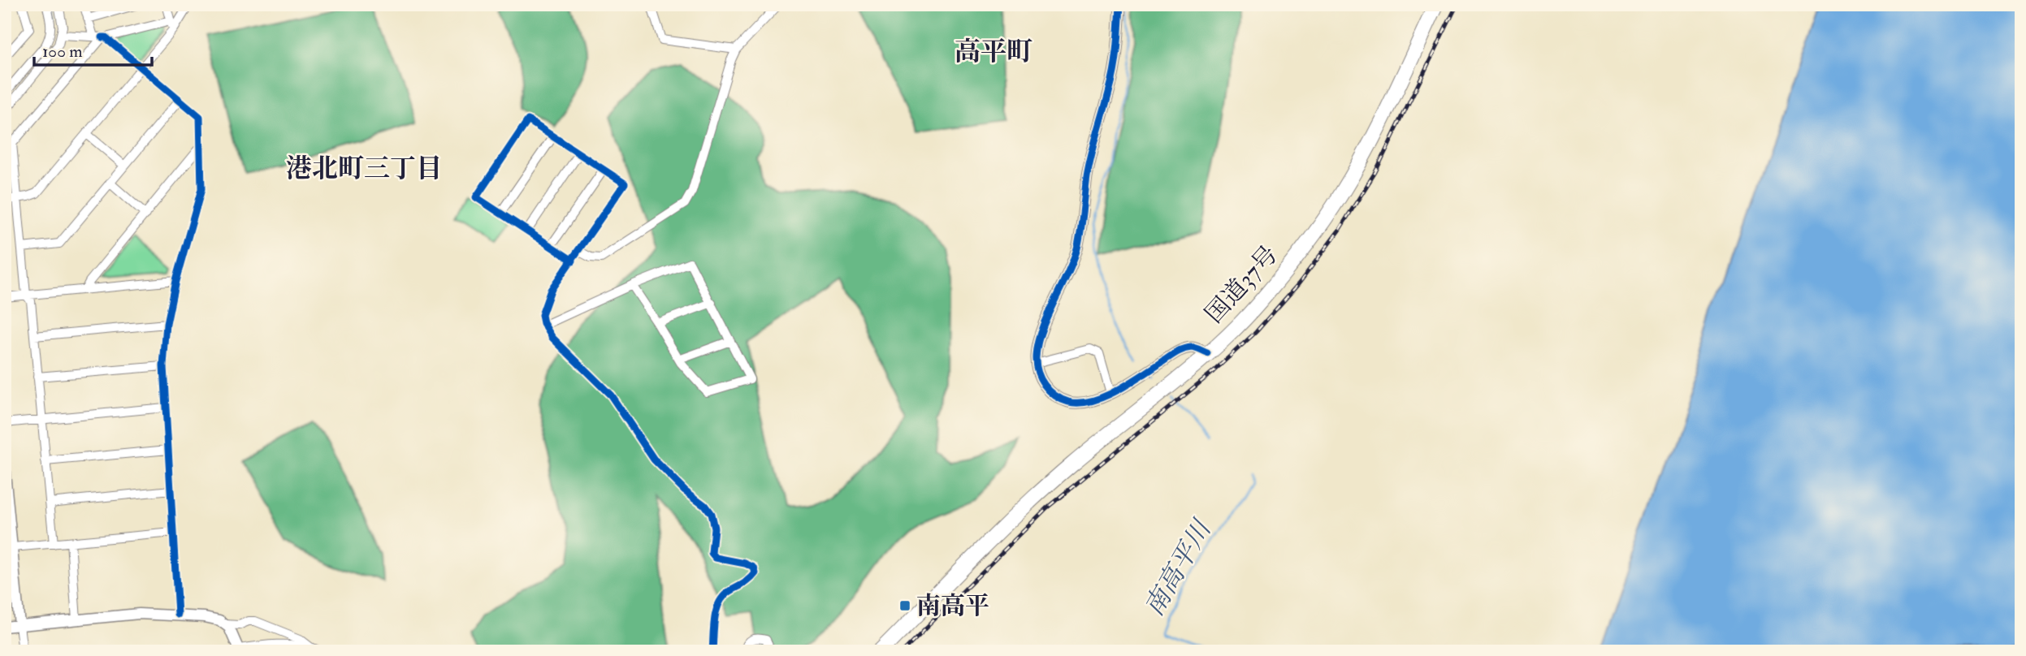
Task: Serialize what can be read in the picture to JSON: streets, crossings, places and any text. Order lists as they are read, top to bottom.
{
  "streets": {
    "highway": ["国道37号"]
  },
  "districts": ["高平町", "港北町三丁目"],
  "water": ["南高平川"],
  "places": {
    "transit": ["南高平"]
  },
  "scale_bar": "100 m"
}
